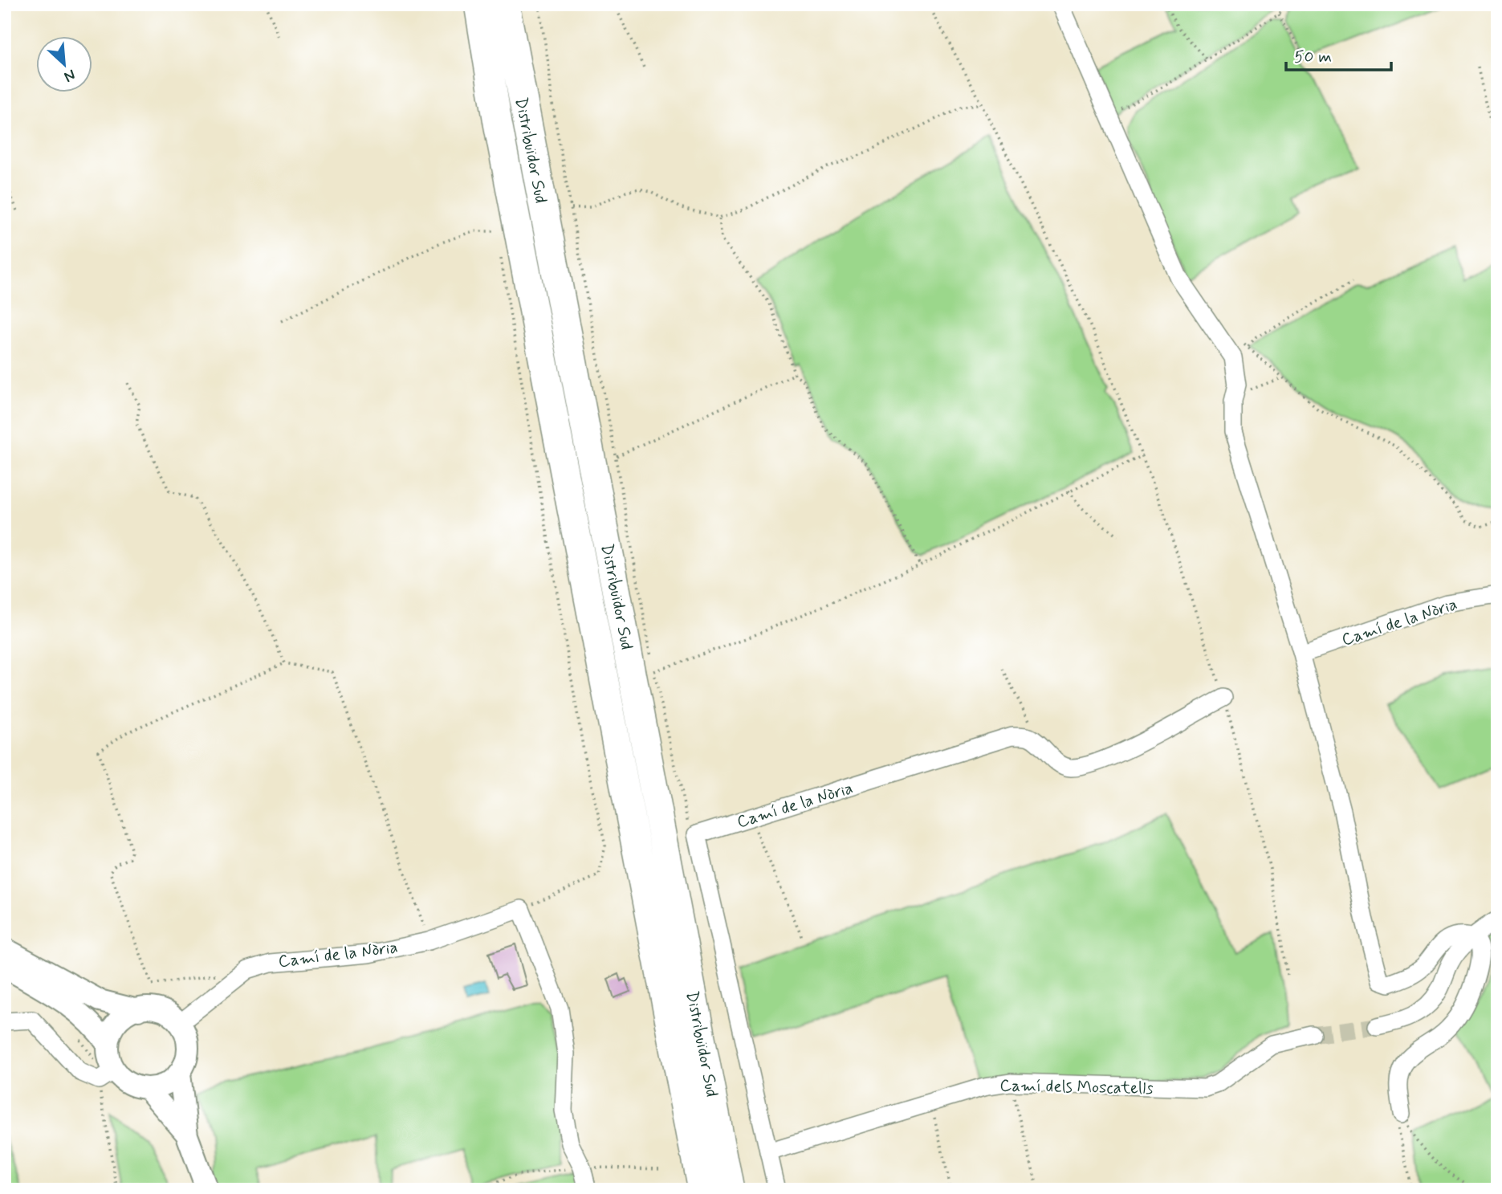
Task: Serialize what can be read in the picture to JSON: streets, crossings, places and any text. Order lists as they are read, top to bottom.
{
  "streets": {
    "highway": ["Distribuïdor Sud"],
    "street": ["Camí de la Nòria", "Camí dels Moscatells"]
  },
  "scale_bar": "50 m",
  "north": "bottom right"
}
